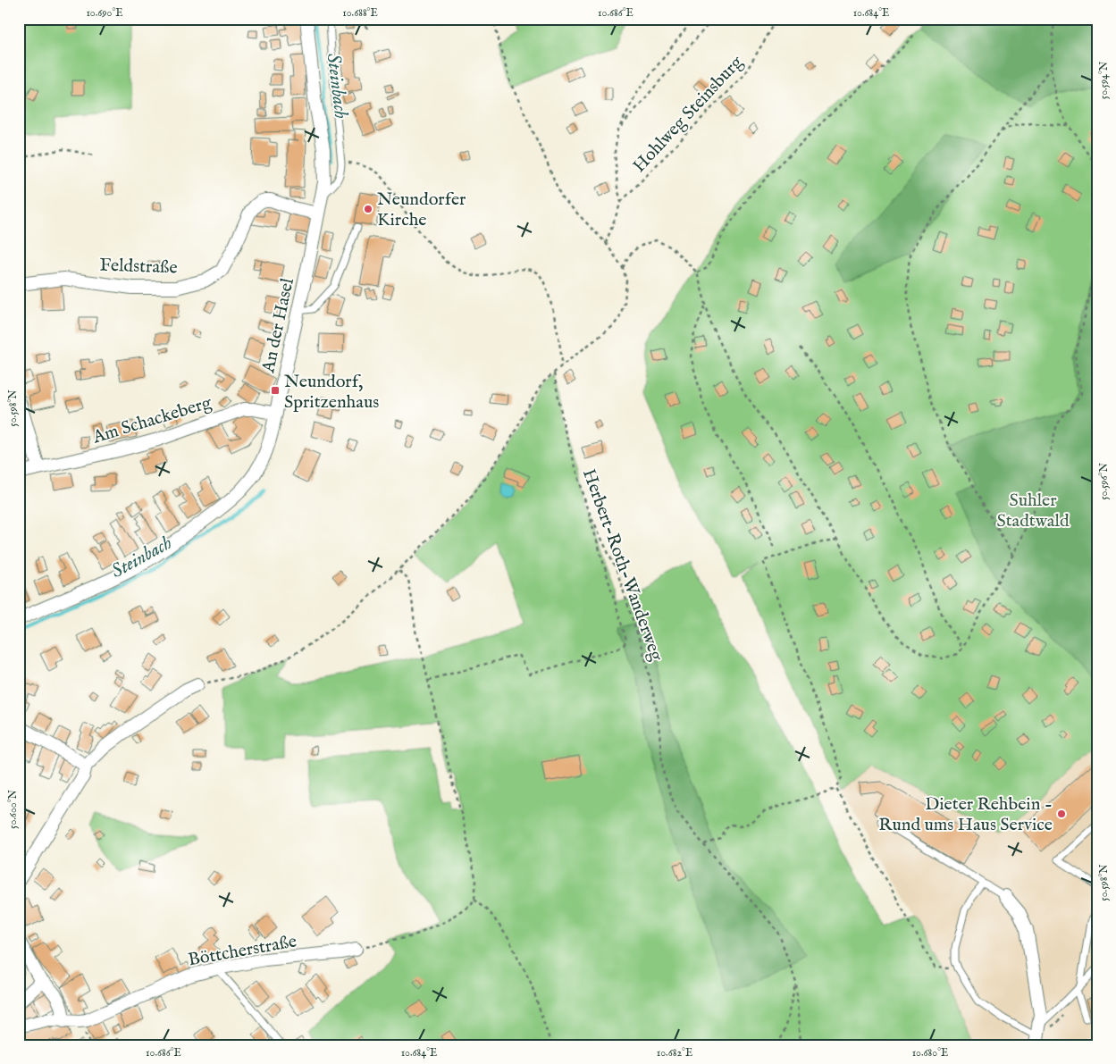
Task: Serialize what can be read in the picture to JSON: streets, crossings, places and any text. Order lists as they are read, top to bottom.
{
  "streets": {
    "street": [
      "Feldstraße",
      "An der Hasel",
      "Am Schackeberg",
      "Böttcherstraße"
    ],
    "path": ["Hohlweg Steinsburg", "Herbert-Roth-Wanderweg"]
  },
  "crossings": [
    ["Feldstraße", "An der Hasel"],
    ["An der Hasel", "Am Schackeberg"]
  ],
  "water": ["Steinbach"],
  "parks": ["Suhler Stadtwald"],
  "places": {
    "other": ["Neundorfer Kirche", "Dieter Rehbein - Rund ums Haus Service"],
    "transit": ["Neundorf, Spritzenhaus"]
  },
  "coordinates": [
    "10.690°E",
    "10.688°E",
    "10.686°E",
    "10.684°E",
    "50.594°N",
    "50.598°N",
    "50.596°N",
    "50.600°N",
    "10.682°E",
    "10.680°E"
  ]
}
